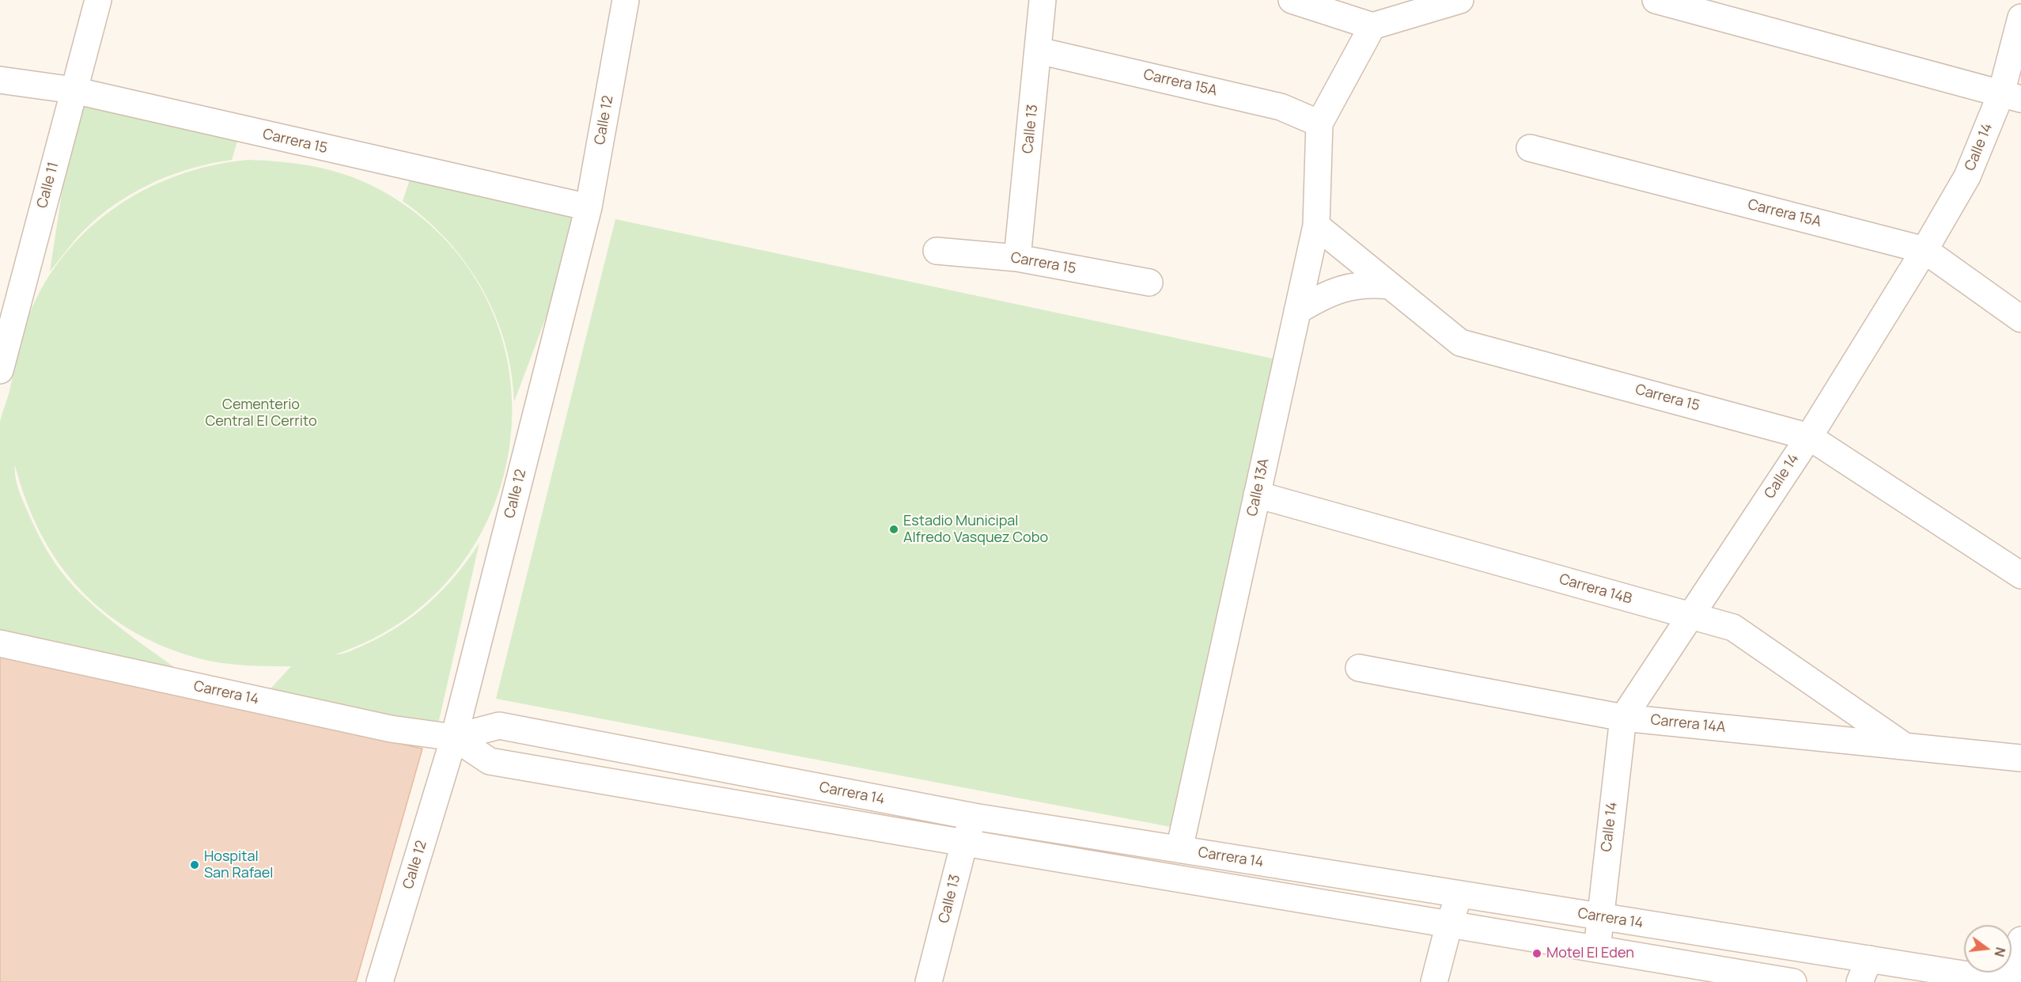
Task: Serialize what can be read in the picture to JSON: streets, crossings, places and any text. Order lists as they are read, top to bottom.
{
  "streets": {
    "street": [
      "Carrera 15A",
      "Calle 12",
      "Calle 13",
      "Carrera 15",
      "Calle 14",
      "Calle 11",
      "Calle 13A",
      "Carrera 14B",
      "Carrera 14",
      "Carrera 14A"
    ]
  },
  "crossings": [
    ["Carrera 15A", "Calle 13"],
    ["Carrera 15A", "Calle 14"],
    ["Carrera 15A", "Calle 13A"],
    ["Calle 12", "Carrera 15"],
    ["Calle 12", "Carrera 14"],
    ["Calle 13", "Carrera 15"],
    ["Calle 13", "Carrera 14"],
    ["Carrera 15", "Calle 14"],
    ["Carrera 15", "Calle 11"],
    ["Carrera 15", "Calle 13A"],
    ["Calle 14", "Carrera 14B"],
    ["Calle 14", "Carrera 14"],
    ["Calle 14", "Carrera 14A"],
    ["Calle 13A", "Carrera 14B"],
    ["Calle 13A", "Carrera 14"],
    ["Carrera 14B", "Carrera 14A"]
  ],
  "parks": ["Cementerio Central El Cerrito"],
  "places": ["Estadio Municipal Alfredo Vasquez Cobo", "Hospital San Rafael", "Motel El Eden"],
  "north": "right"
}
